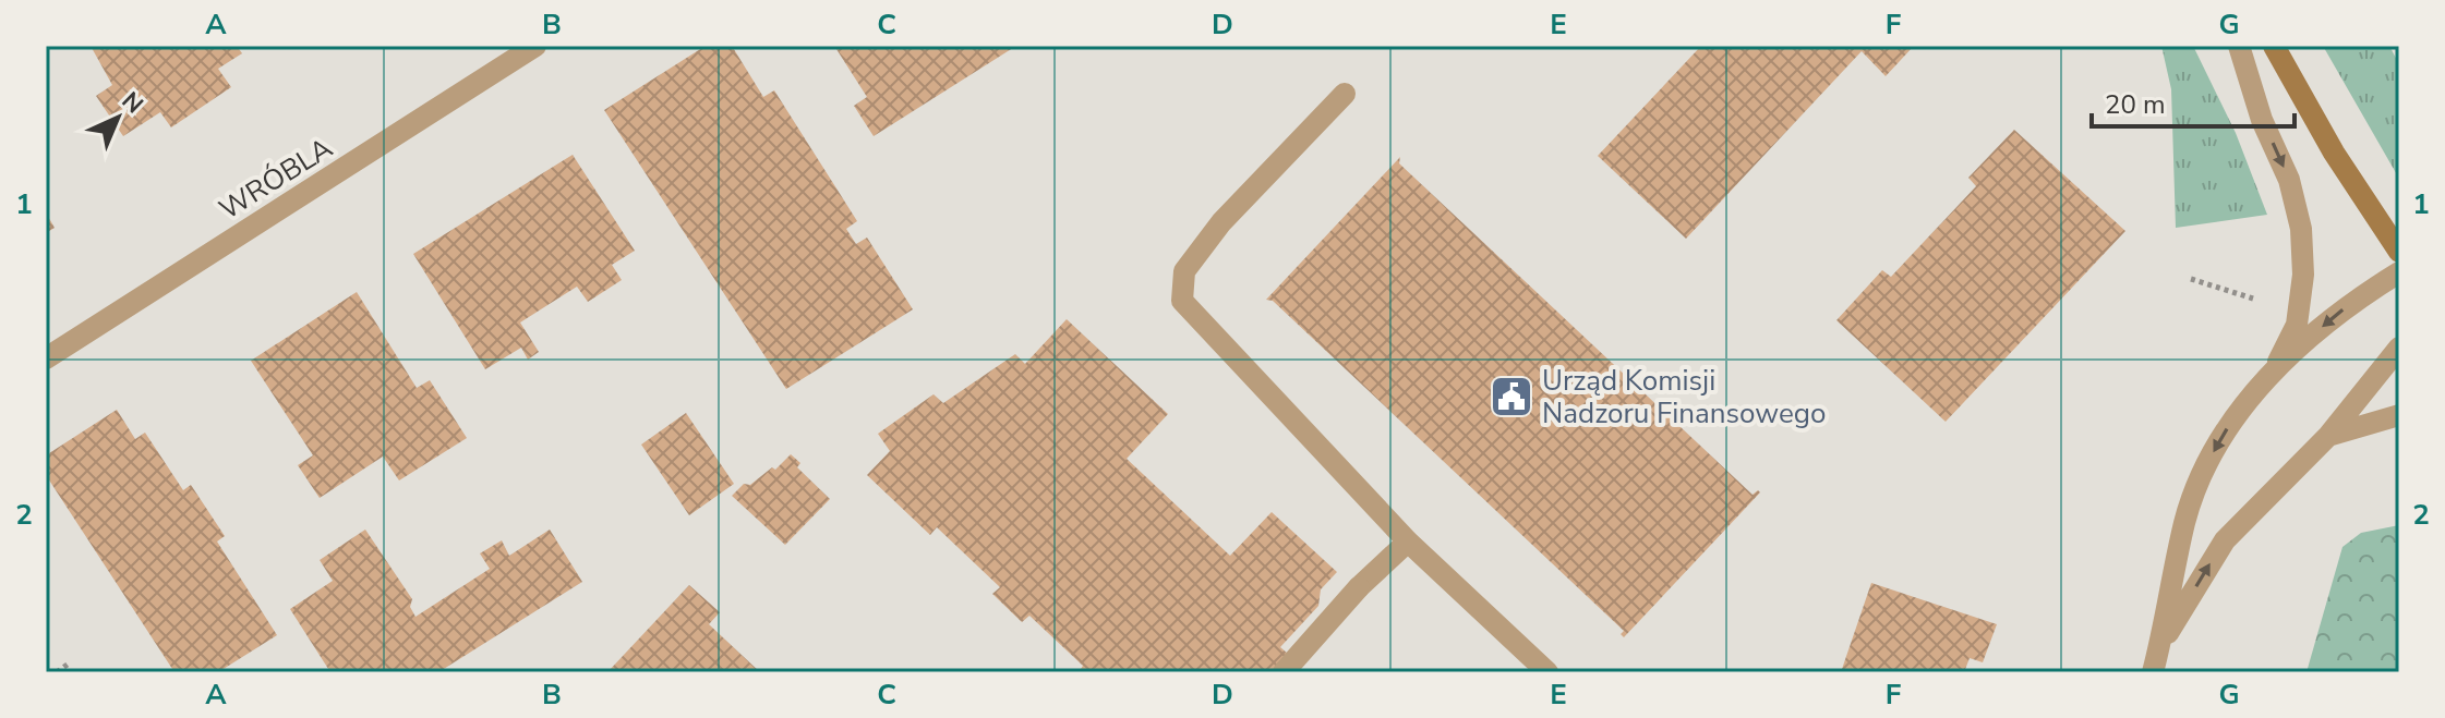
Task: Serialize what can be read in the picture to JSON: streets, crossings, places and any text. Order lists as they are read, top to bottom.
{
  "streets": {
    "street": ["WRÓBLA"]
  },
  "places": {
    "public building": ["Urząd Komisji Nadzoru Finansowego"]
  },
  "scale_bar": "20 m",
  "north": "top right",
  "grid": {
    "columns": [
      "A",
      "B",
      "C",
      "D",
      "E",
      "F",
      "G"
    ],
    "rows": ["1", "2"]
  }
}
